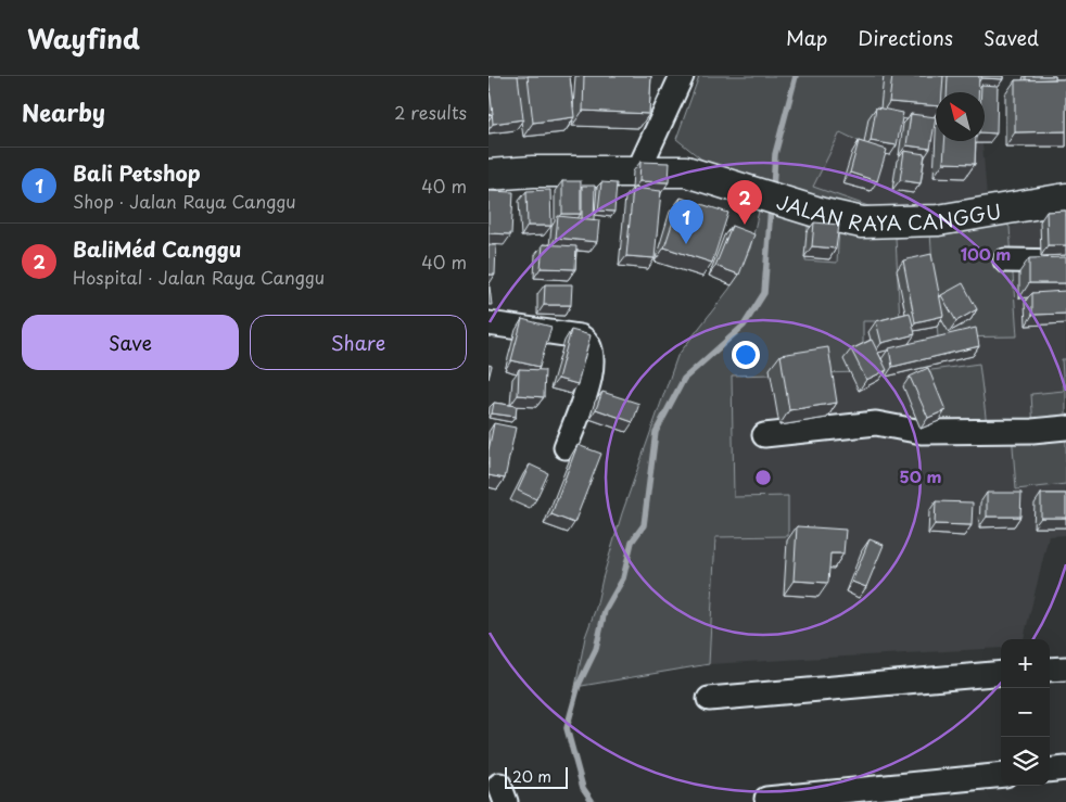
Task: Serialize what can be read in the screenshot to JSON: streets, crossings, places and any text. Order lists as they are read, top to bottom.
{
  "streets": {
    "main road": ["JALAN RAYA CANGGU"]
  },
  "scale_bar": "20 m",
  "north": "top left",
  "page": {
    "header": "Wayfind",
    "nav": ["Map", "Directions", "Saved"],
    "heading": ["Nearby", "2 results"],
    "list": [
      {
        "mark": "1",
        "name": "Bali Petshop",
        "note": "Shop · Jalan Raya Canggu",
        "value": "40 m"
      },
      {
        "mark": "2",
        "name": "BaliMéd Canggu",
        "note": "Hospital · Jalan Raya Canggu",
        "value": "40 m"
      }
    ],
    "pins": ["2", "1"],
    "buttons": ["Save", "Share"],
    "map_buttons": ["+", "−"],
    "scale": "20 m"
  },
  "rings": ["100 m", "50 m"]
}
